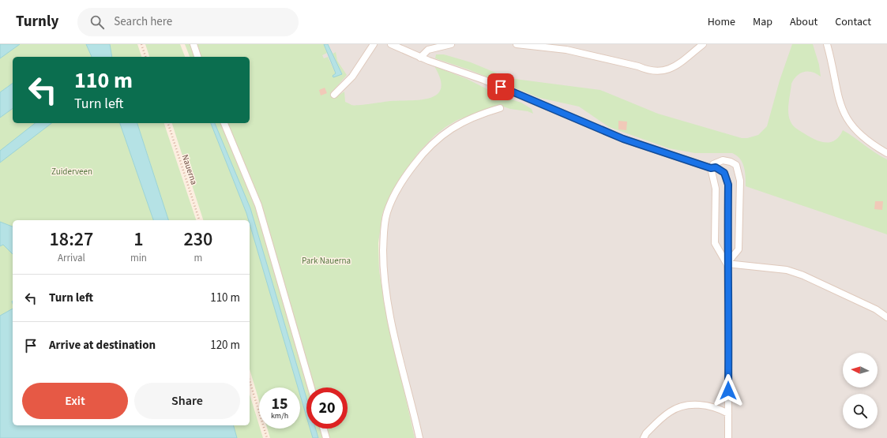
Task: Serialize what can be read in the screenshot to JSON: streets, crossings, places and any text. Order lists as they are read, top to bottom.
{
  "streets": {
    "path": ["Nauerna"]
  },
  "parks": ["Zuiderveen", "Park Nauerna"],
  "north": "left",
  "page": {
    "header": "Turnly",
    "search": "Search here",
    "nav": [
      "Home",
      "Map",
      "About",
      "Contact"
    ],
    "turn": ["110 m", "Turn left"],
    "eta": [
      "18:27",
      "Arrival",
      "1",
      "min",
      "230",
      "m"
    ],
    "list": [
      {
        "name": "Turn left",
        "value": "110 m"
      },
      {
        "name": "Arrive at destination",
        "value": "120 m"
      }
    ],
    "buttons": ["Exit", "Share"],
    "speed": "15 km/h",
    "limit": "20"
  }
}
